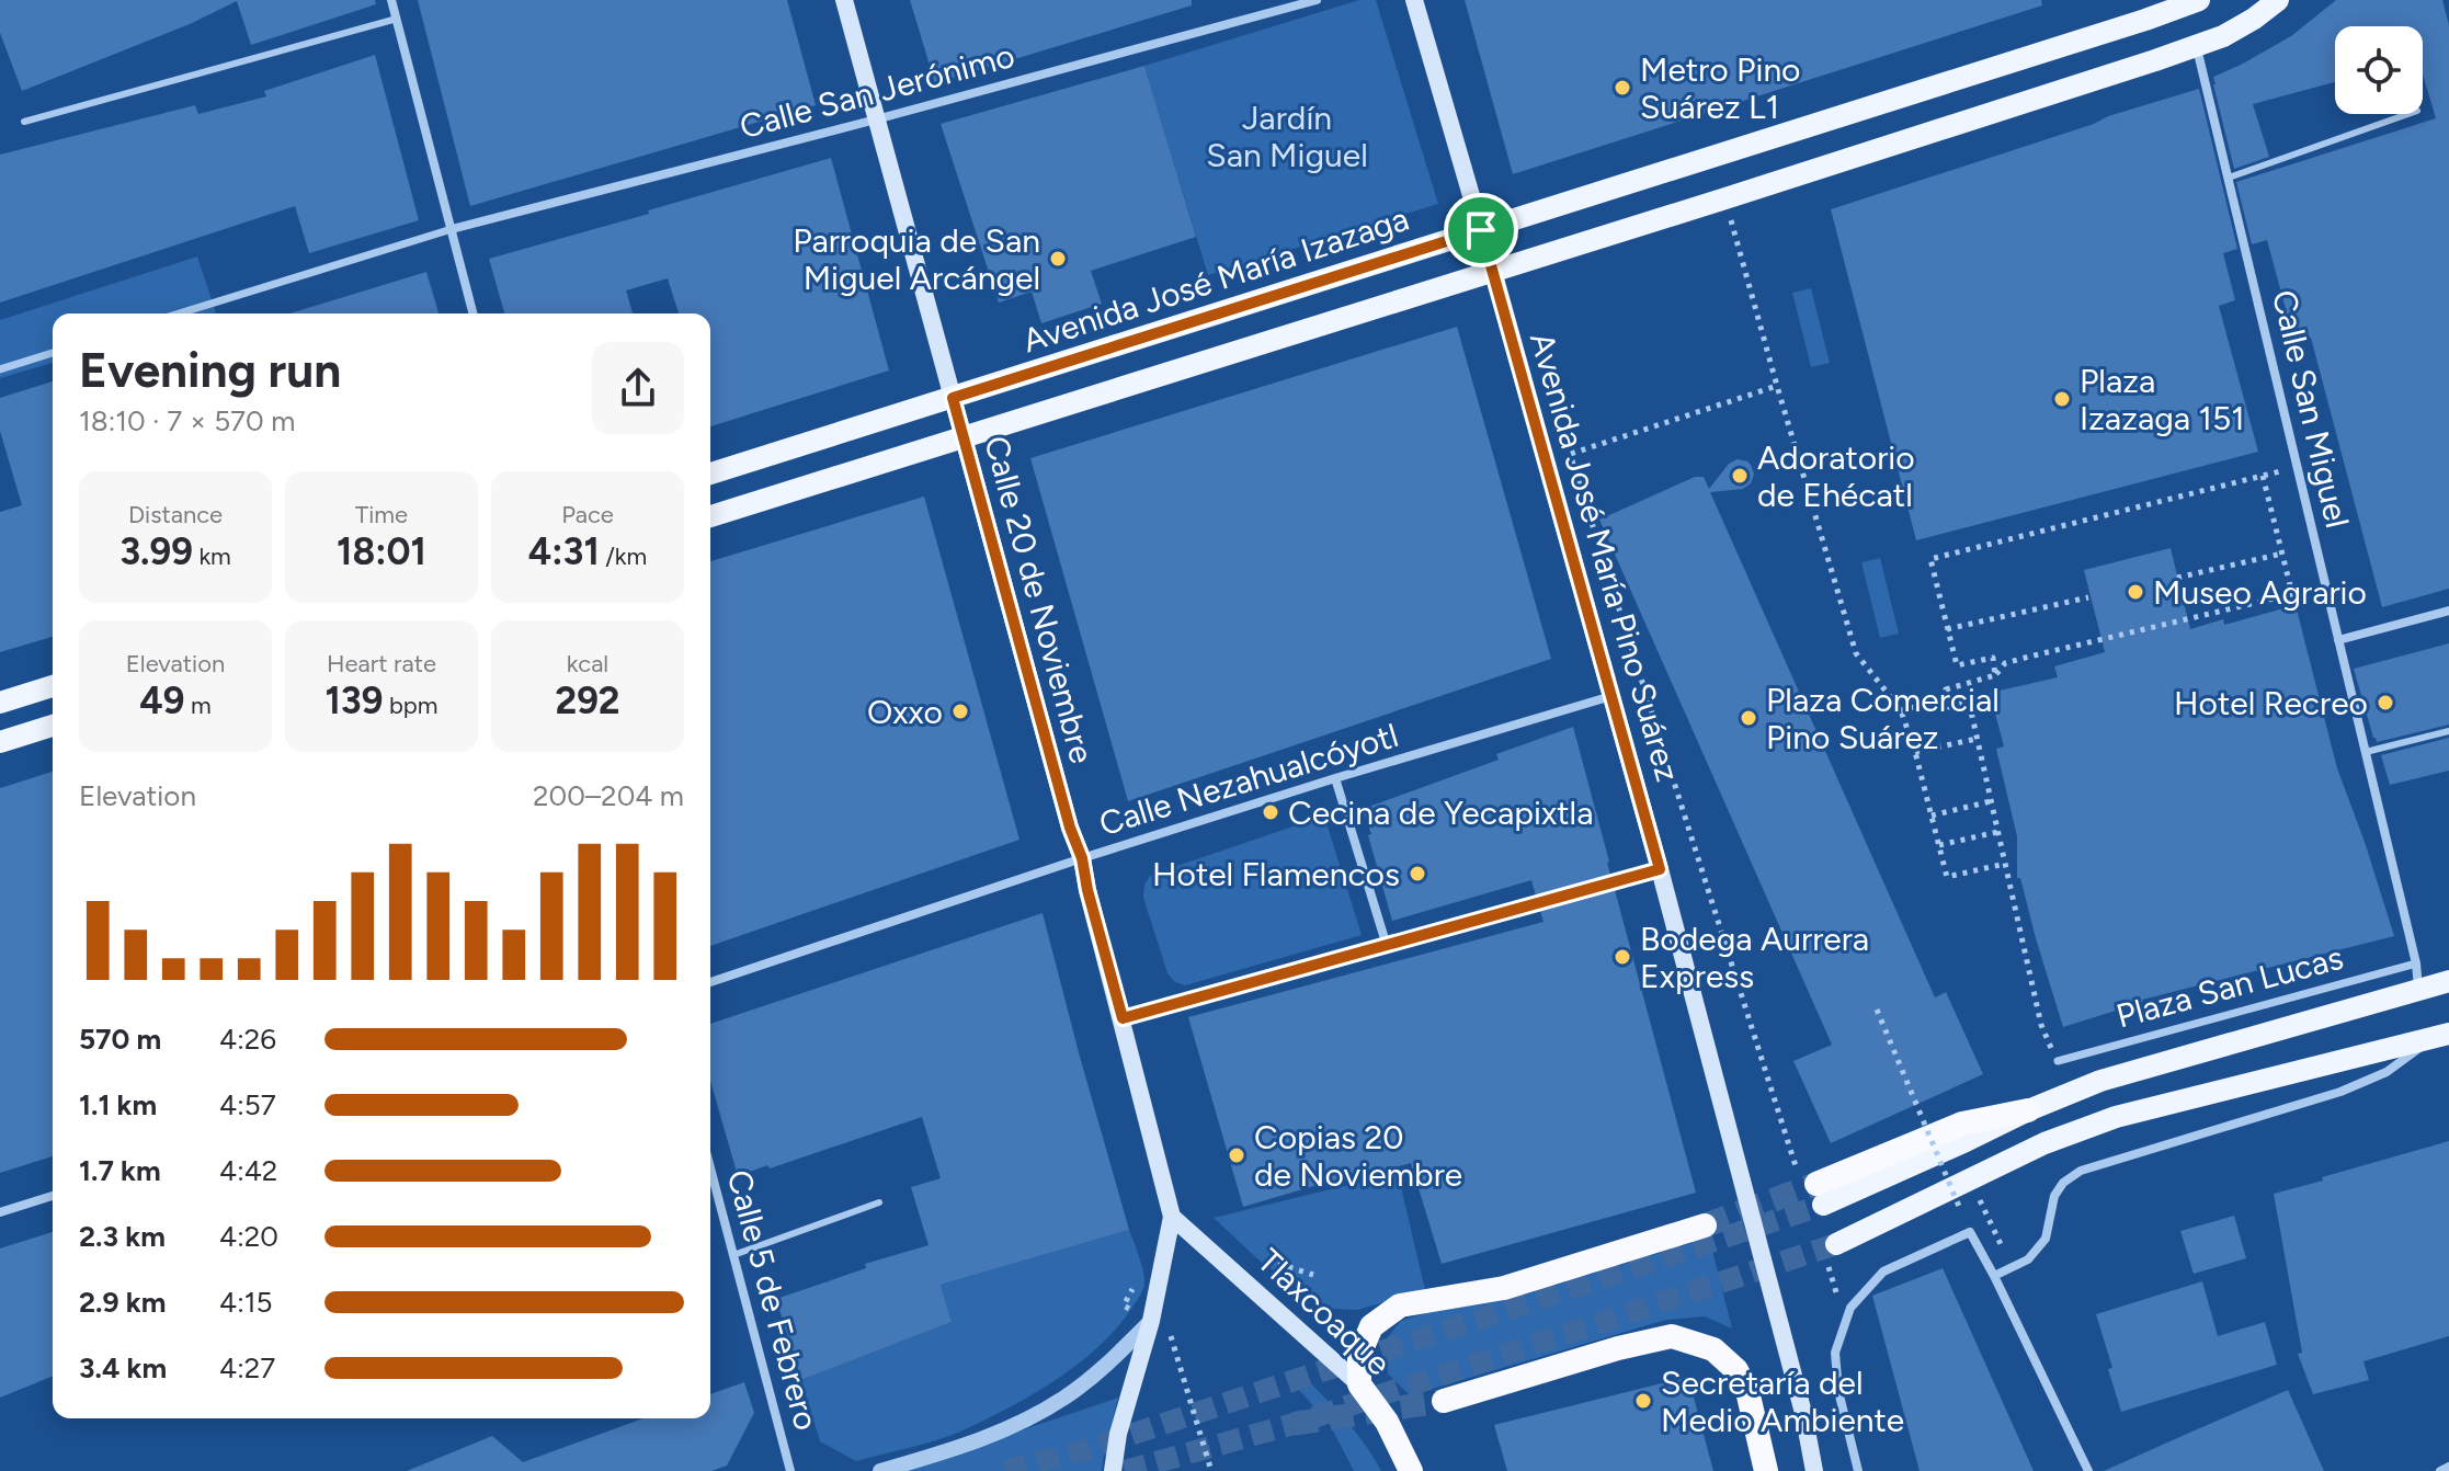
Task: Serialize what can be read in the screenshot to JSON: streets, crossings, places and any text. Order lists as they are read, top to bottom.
{
  "streets": {
    "highway": ["Tlaxcoaque"],
    "main road": ["Avenida José María Izazaga", "Avenida José María Pino Suárez", "Calle 20 de Noviembre"],
    "street": [
      "Calle San Jerónimo",
      "Calle San Miguel",
      "Calle Nezahualcóyotl",
      "Plaza San Lucas",
      "Calle 5 de Febrero"
    ]
  },
  "crossings": [
    ["Calle San Jerónimo", "Calle 20 de Noviembre"],
    ["Avenida José María Izazaga", "Avenida José María Pino Suárez"],
    ["Avenida José María Izazaga", "Calle 20 de Noviembre"],
    ["Calle San Miguel", "Plaza San Lucas"],
    ["Avenida José María Pino Suárez", "Calle Nezahualcóyotl"],
    ["Calle 20 de Noviembre", "Calle Nezahualcóyotl"],
    ["Calle 20 de Noviembre", "Tlaxcoaque"]
  ],
  "parks": ["Jardín San Miguel"],
  "places": [
    "Metro Pino Suárez L1",
    "Parroquia de San Miguel Arcángel",
    "Plaza Izazaga 151",
    "Adoratorio de Ehécatl",
    "Museo Agrario",
    "Hotel Recreo",
    "Oxxo",
    "Plaza Comercial Pino Suárez",
    "Cecina de Yecapixtla",
    "Hotel Flamencos",
    "Bodega Aurrera Express",
    "Copias 20 de Noviembre",
    "Secretaría del Medio Ambiente"
  ],
  "page": {
    "heading": ["Evening run", "18:10 · 7 × 570 m"],
    "stats": [
      ["Distance", "3.99 km"],
      ["Time", "18:01"],
      ["Pace", "4:31 /km"],
      ["Elevation", "49 m"],
      ["Heart rate", "139 bpm"],
      ["kcal", "292"]
    ],
    "chart": ["Elevation", "200–204 m"],
    "list": [
      {
        "name": "570 m",
        "note": "4:26"
      },
      {
        "name": "1.1 km",
        "note": "4:57"
      },
      {
        "name": "1.7 km",
        "note": "4:42"
      },
      {
        "name": "2.3 km",
        "note": "4:20"
      },
      {
        "name": "2.9 km",
        "note": "4:15"
      },
      {
        "name": "3.4 km",
        "note": "4:27"
      }
    ]
  }
}
